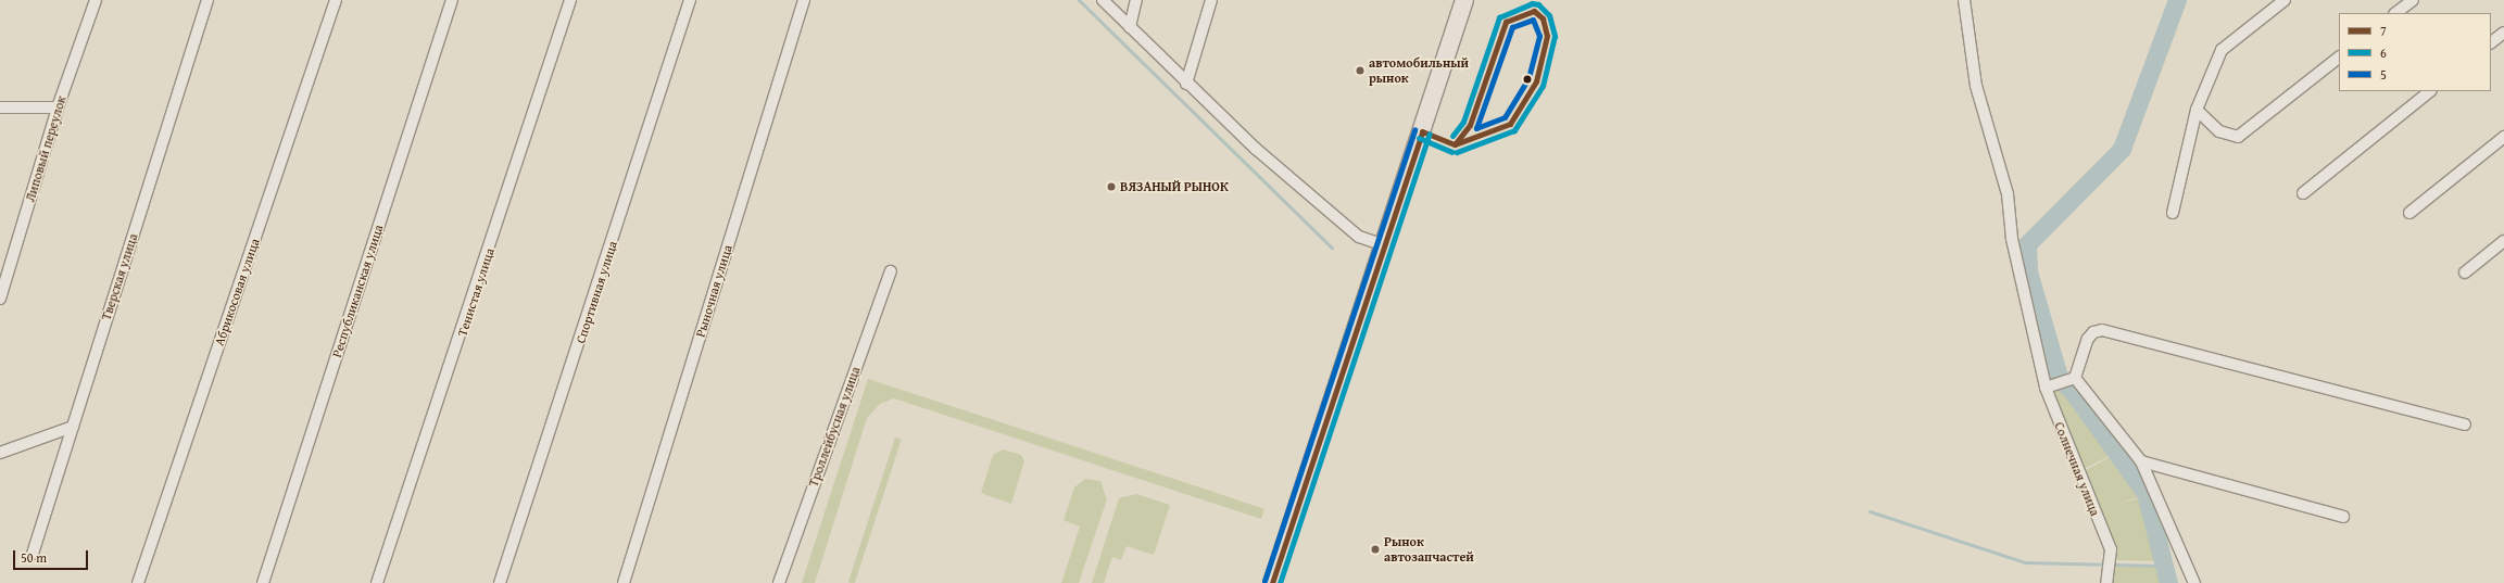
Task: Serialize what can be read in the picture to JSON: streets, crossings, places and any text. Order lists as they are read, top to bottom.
{
  "streets": {
    "street": [
      "Липовый переулок",
      "Тверская улица",
      "Республиканская улица",
      "Рыночная улица",
      "Абрикосовая улица",
      "Тенистая улица",
      "Спортивная улица",
      "Троллейбусная улица",
      "Солнечная улица"
    ]
  },
  "places": ["автомобильный рынок", "ВЯЗАНЫЙ РЫНОК", "Рынок автозапчастей"],
  "lines": ["transit line 6", "transit line 7", "transit line 5"],
  "legend": ["7", "6", "5"],
  "scale_bar": "50 m"
}
